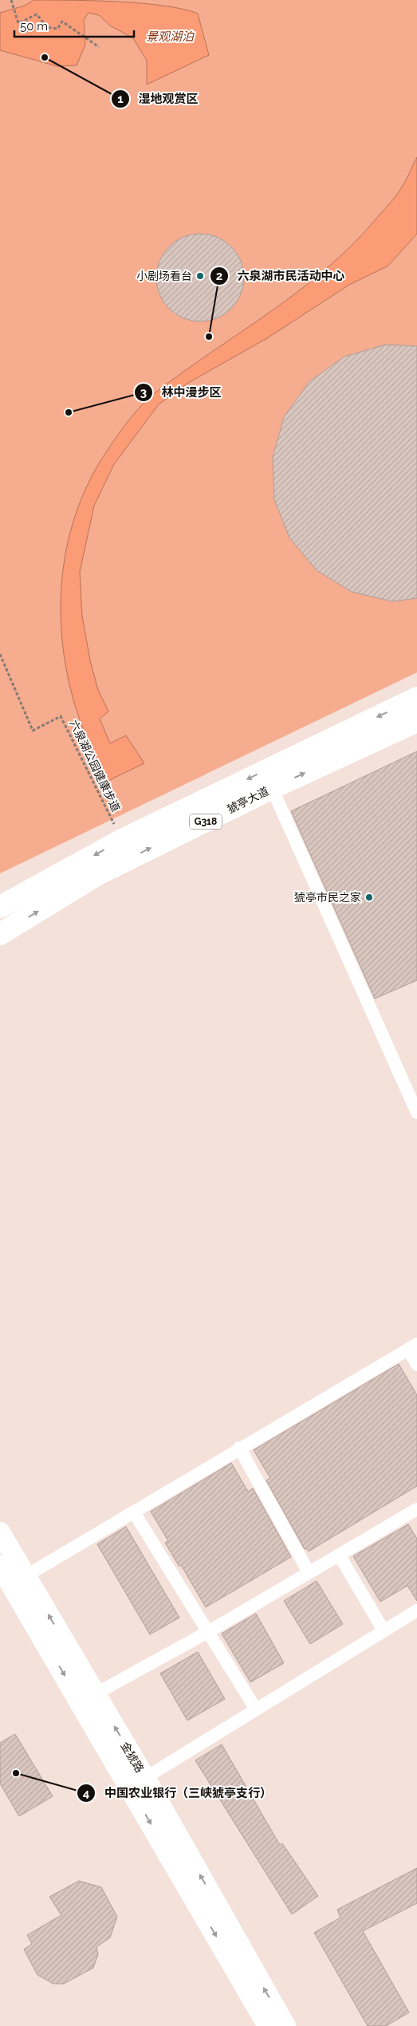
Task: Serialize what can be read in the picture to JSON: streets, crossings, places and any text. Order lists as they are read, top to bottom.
{
  "streets": {
    "highway": ["猇亭大道", "G318"],
    "main road": ["金猇路"],
    "path": ["六泉湖公园健康步道"]
  },
  "crossings": [
    ["六泉湖公园健康步道", "猇亭大道"]
  ],
  "water": ["景观湖泊"],
  "places": [
    "湿地观赏区",
    "小剧场看台",
    "六泉湖市民活动中心",
    "林中漫步区",
    "猇亭市民之家",
    "中国农业银行（三峡猇亭支行）"
  ],
  "scale_bar": "50 m"
}
